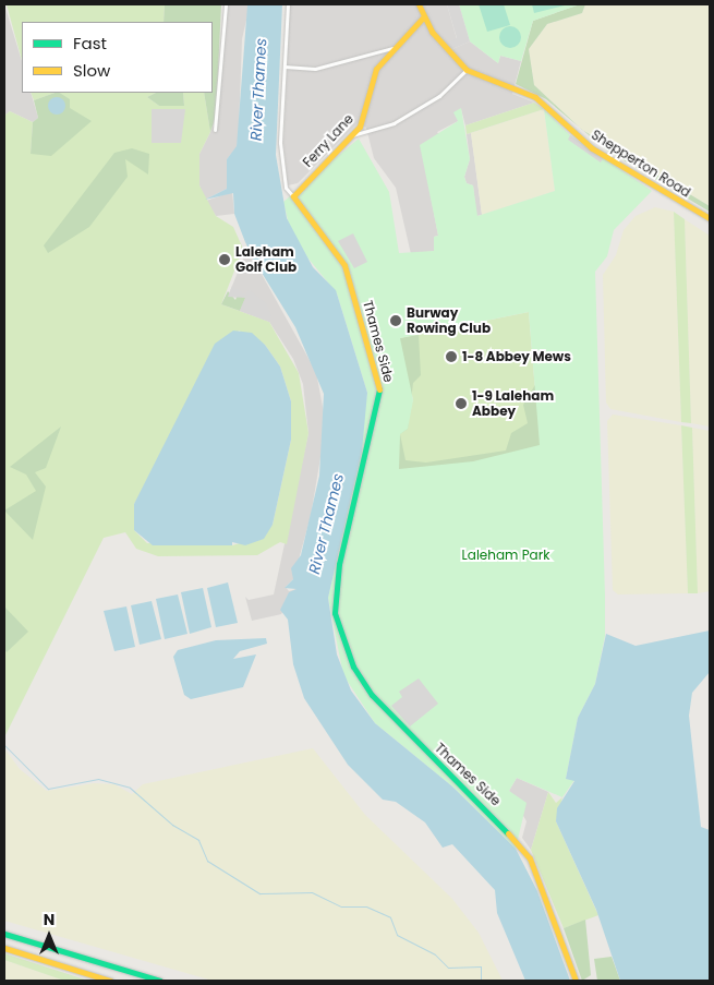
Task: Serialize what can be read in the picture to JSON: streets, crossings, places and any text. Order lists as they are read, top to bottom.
{
  "streets": {
    "main road": ["Ferry Lane", "Shepperton Road", "Thames Side"]
  },
  "crossings": [
    ["Ferry Lane", "Shepperton Road"],
    ["Ferry Lane", "Thames Side"]
  ],
  "water": ["River Thames"],
  "parks": ["Laleham Park"],
  "places": [
    "Laleham Golf Club",
    "Burway Rowing Club",
    "1-8 Abbey Mews",
    "1-9 Laleham Abbey"
  ],
  "legend": ["Fast", "Slow"],
  "north": "top"
}
